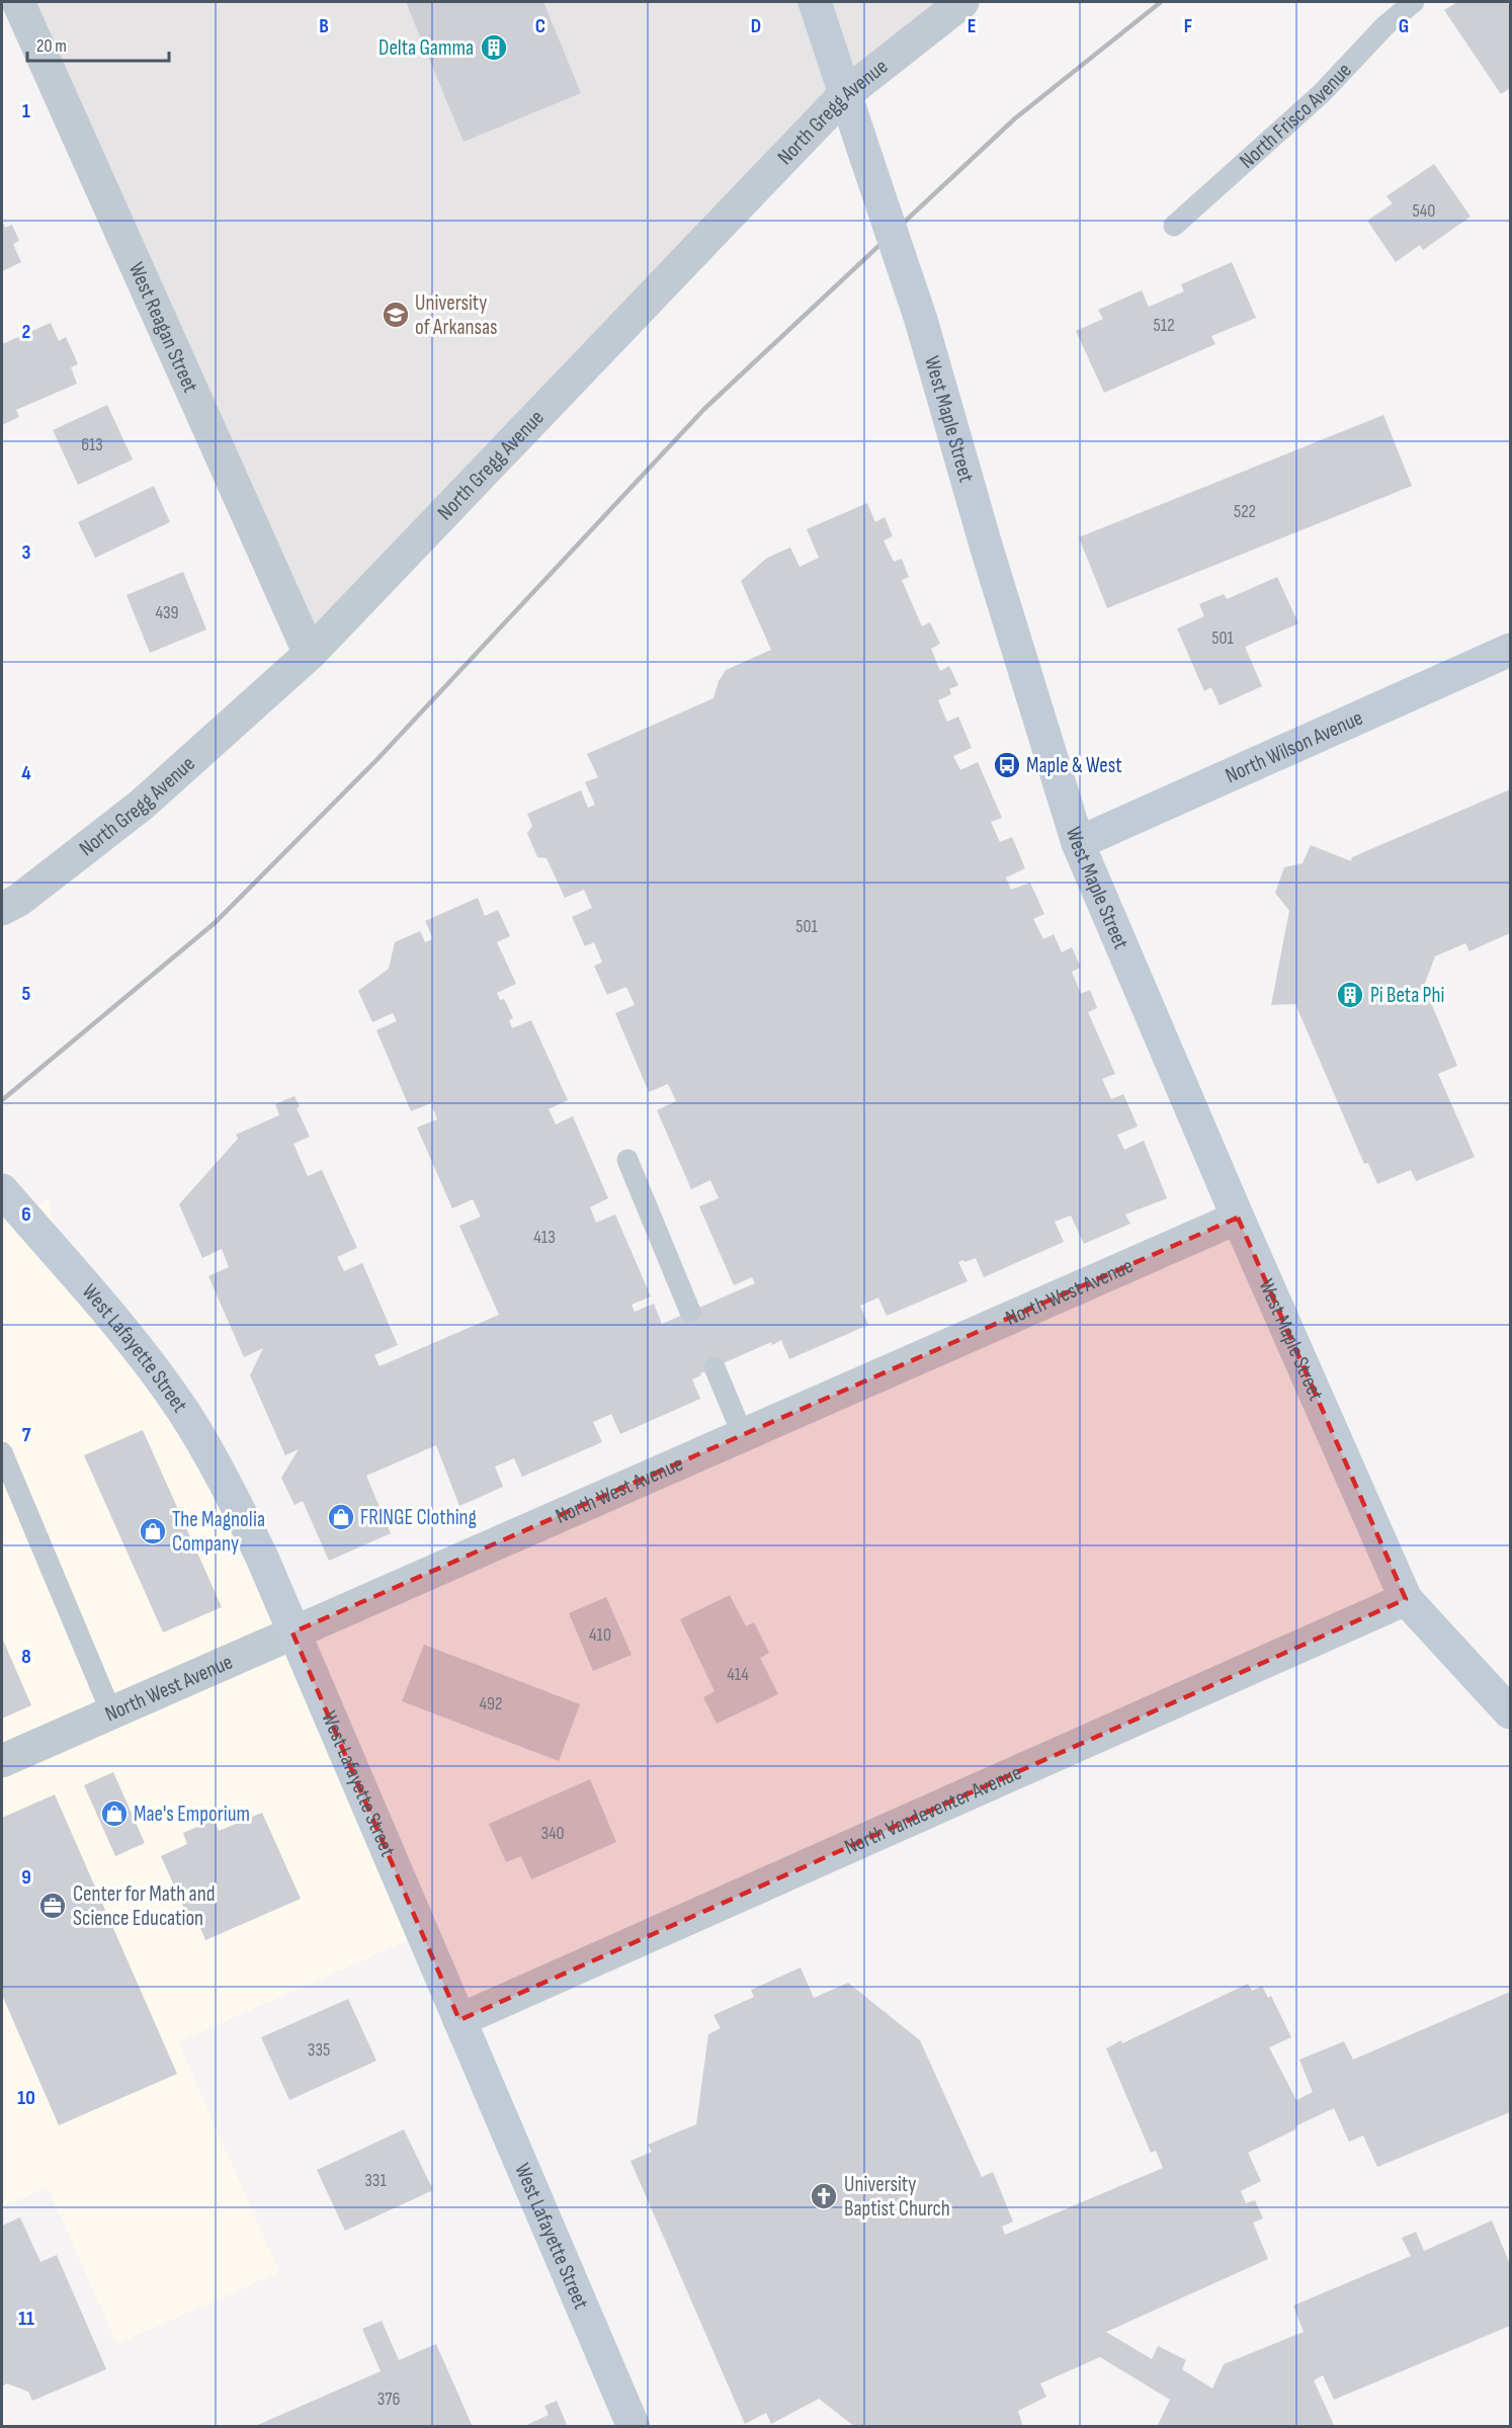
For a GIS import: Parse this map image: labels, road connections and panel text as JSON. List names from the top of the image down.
{
  "streets": {
    "street": [
      "North Gregg Avenue",
      "West Reagan Street",
      "West Maple Street",
      "North Wilson Avenue",
      "North West Avenue",
      "West Lafayette Street",
      "North Vandeventer Avenue"
    ],
    "lane": ["North Frisco Avenue"]
  },
  "crossings": [
    ["North Gregg Avenue", "West Reagan Street"],
    ["North Gregg Avenue", "West Maple Street"],
    ["West Maple Street", "North Wilson Avenue"],
    ["West Maple Street", "North West Avenue"],
    ["West Maple Street", "North Vandeventer Avenue"],
    ["North West Avenue", "West Lafayette Street"],
    ["West Lafayette Street", "North Vandeventer Avenue"]
  ],
  "places": {
    "building": ["Delta Gamma", "Pi Beta Phi"],
    "school or university": ["University of Arkansas"],
    "bus stop": ["Maple & West"],
    "shop": ["FRINGE Clothing", "The Magnolia Company", "Mae's Emporium"],
    "office": ["Center for Math and Science Education"],
    "church": ["University Baptist Church"]
  },
  "house_numbers": [
    "540",
    "512",
    "613",
    "522",
    "439",
    "501",
    "501",
    "413",
    "410",
    "414",
    "492",
    "340",
    "335",
    "331",
    "376"
  ],
  "scale_bar": "20 m",
  "grid": {
    "columns": [
      "B",
      "C",
      "D",
      "E",
      "F",
      "G"
    ],
    "rows": [
      "1",
      "2",
      "3",
      "4",
      "5",
      "6",
      "7",
      "8",
      "9",
      "10",
      "11"
    ]
  }
}
